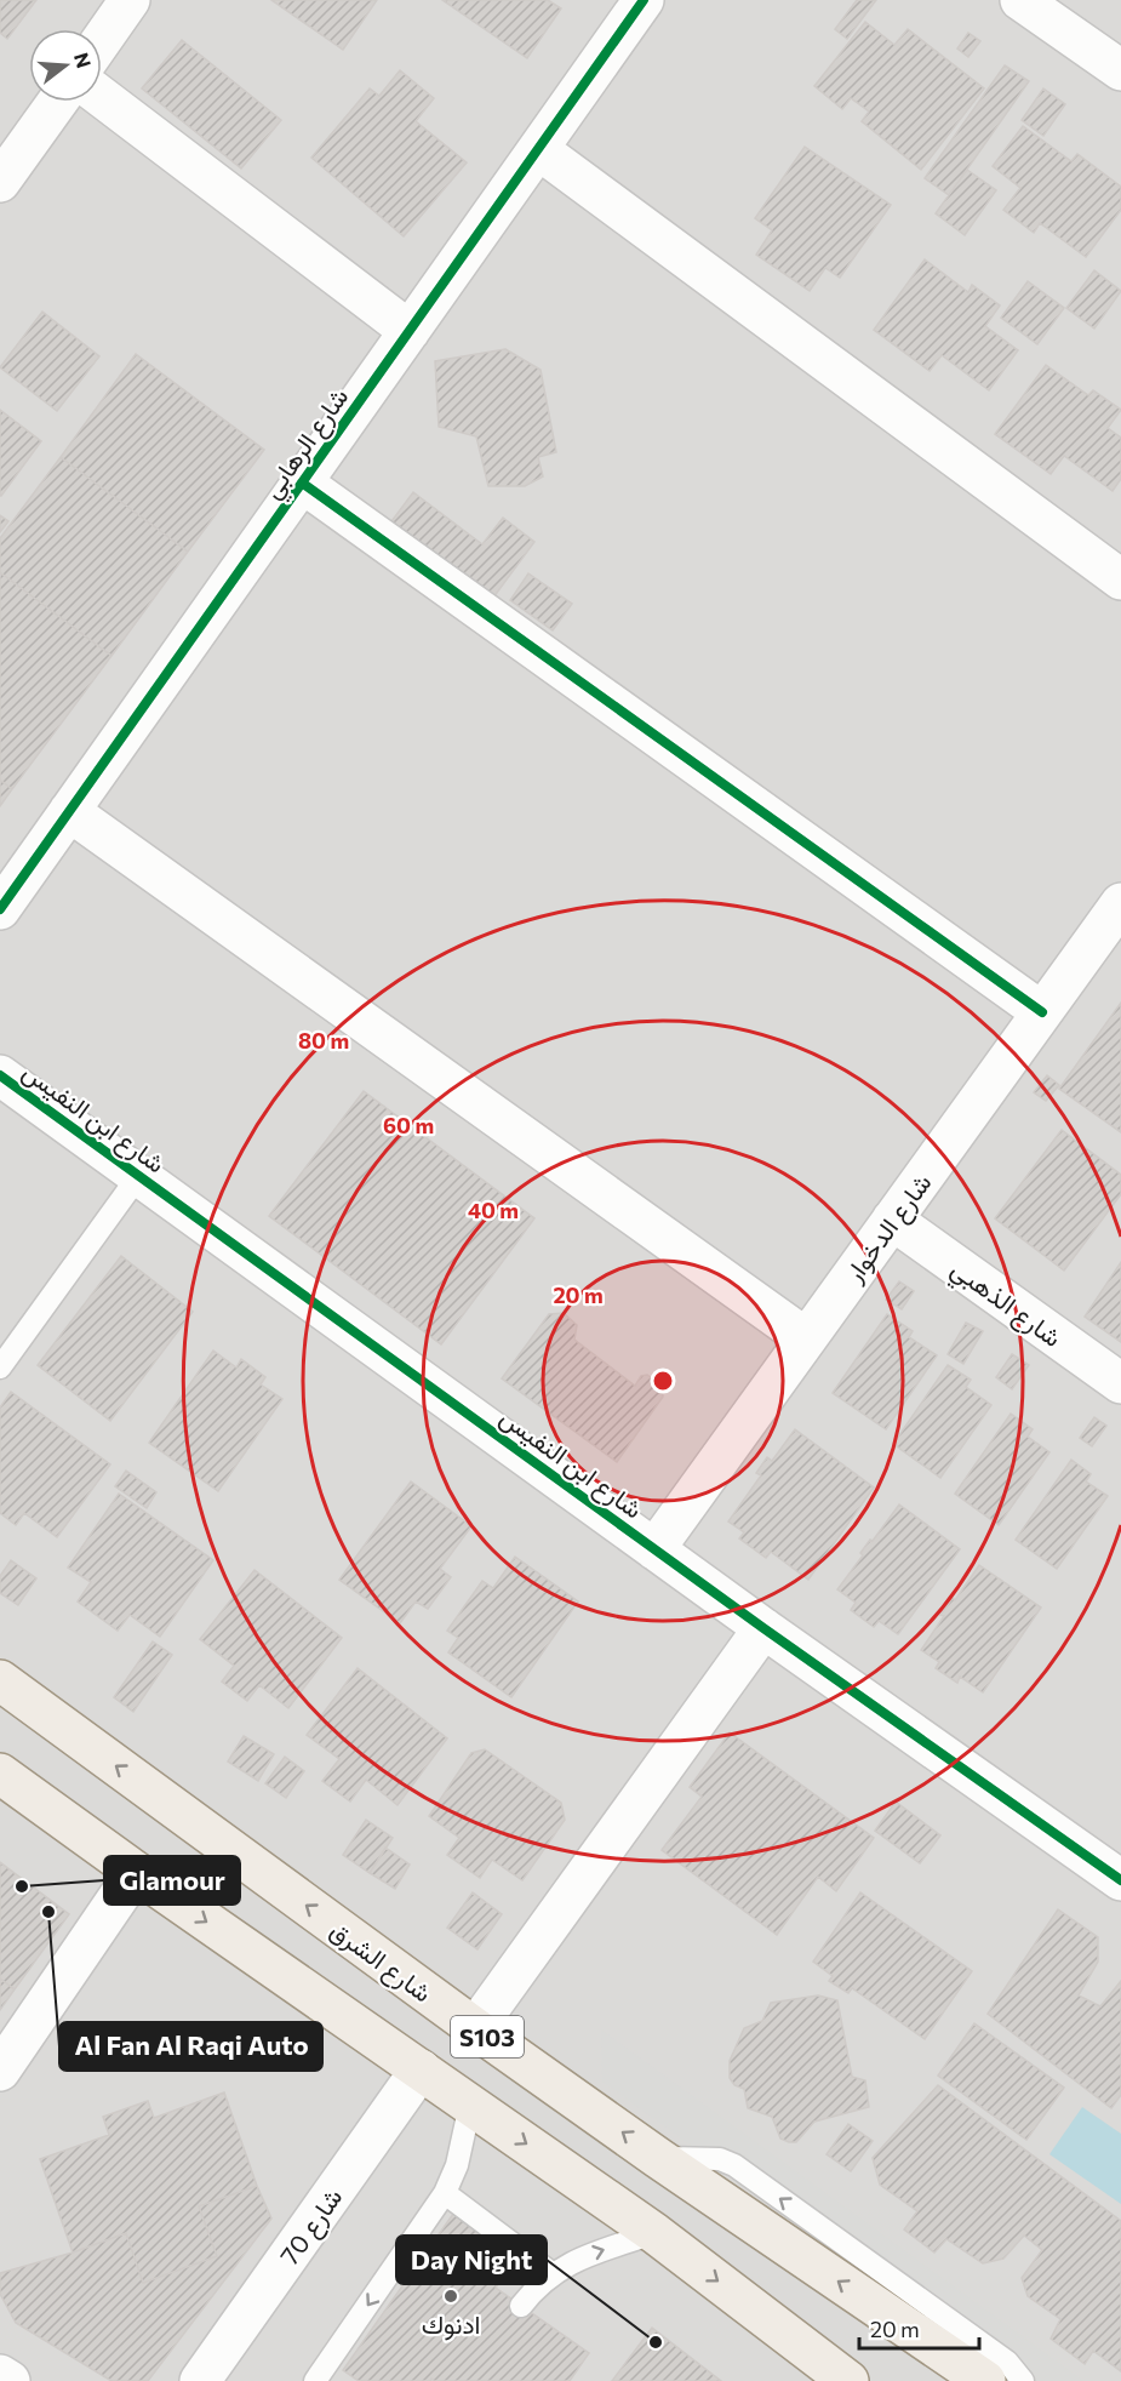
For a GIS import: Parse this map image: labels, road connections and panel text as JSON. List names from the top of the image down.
{
  "streets": {
    "main road": ["شارع الشرق", "S103"],
    "street": [
      "شارع الرهابي",
      "شارع ابن النفيس",
      "شارع الدخوار",
      "شارع الذهبي",
      "شارع 70"
    ]
  },
  "crossings": [
    ["شارع ابن النفيس", "شارع الدخوار"],
    ["شارع الدخوار", "شارع الذهبي"],
    ["S103", "شارع 70"]
  ],
  "places": [
    "Glamour",
    "Al Fan Al Raqi Auto",
    "ادنوك",
    "Day Night"
  ],
  "scale_bar": "20 m",
  "north": "right",
  "rings": [
    "80 m",
    "60 m",
    "40 m",
    "20 m"
  ]
}
